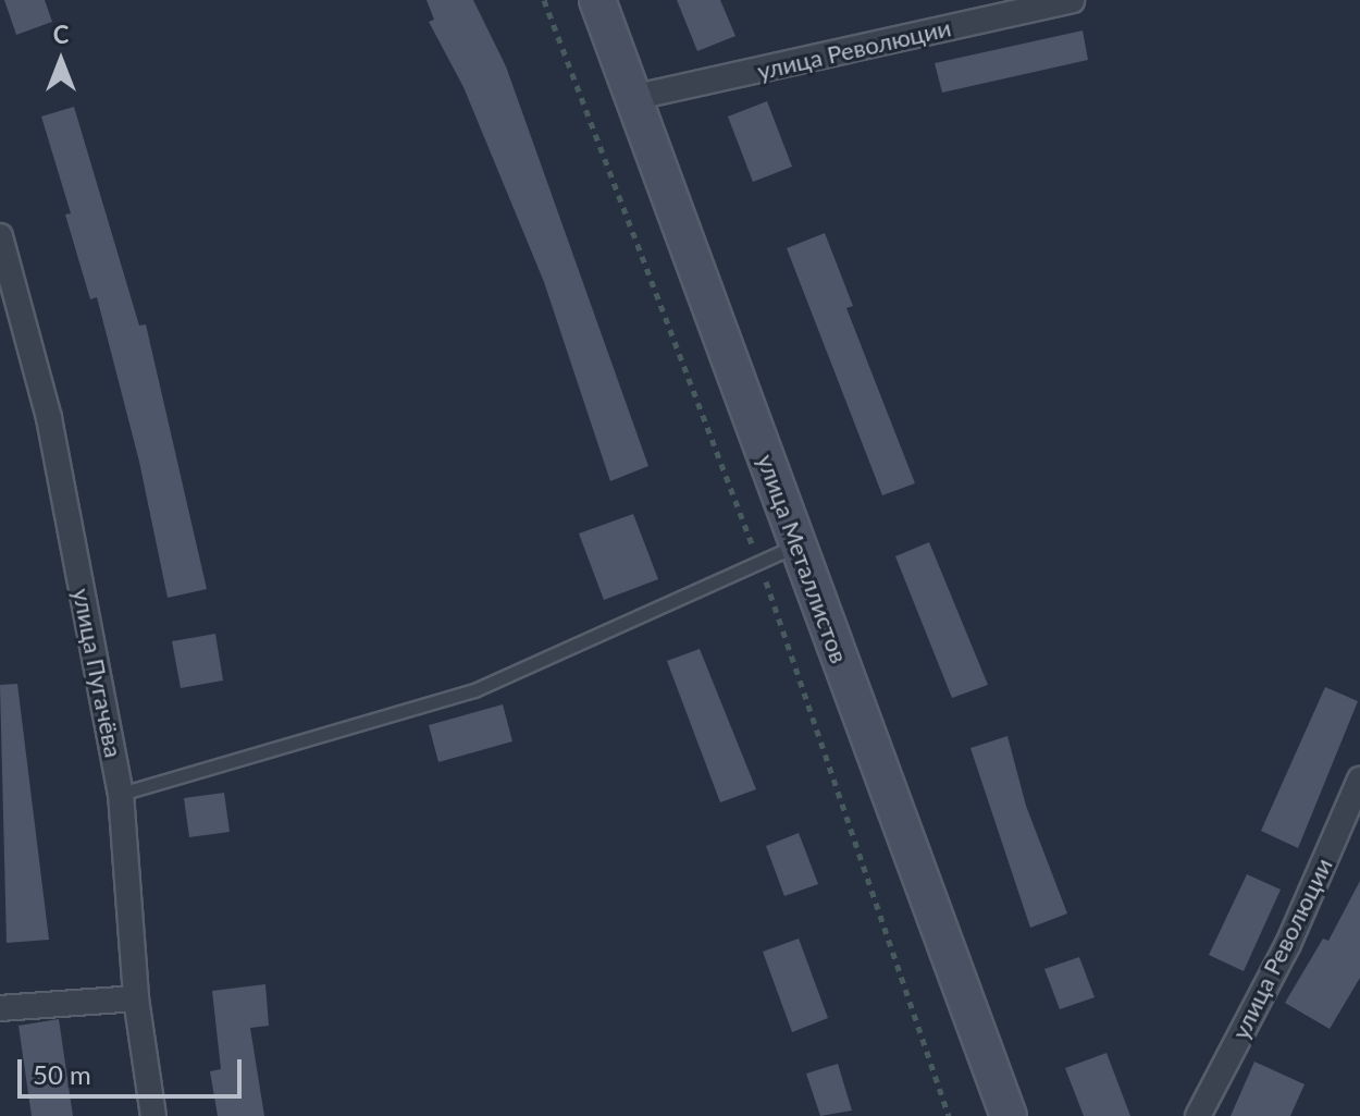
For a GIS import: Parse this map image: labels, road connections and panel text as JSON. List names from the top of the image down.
{
  "streets": {
    "street": ["улица Революции", "улица Металлистов", "улица Пугачёва"]
  },
  "crossings": [
    ["улица Революции", "улица Металлистов"]
  ],
  "scale_bar": "50 m",
  "north": "top"
}
